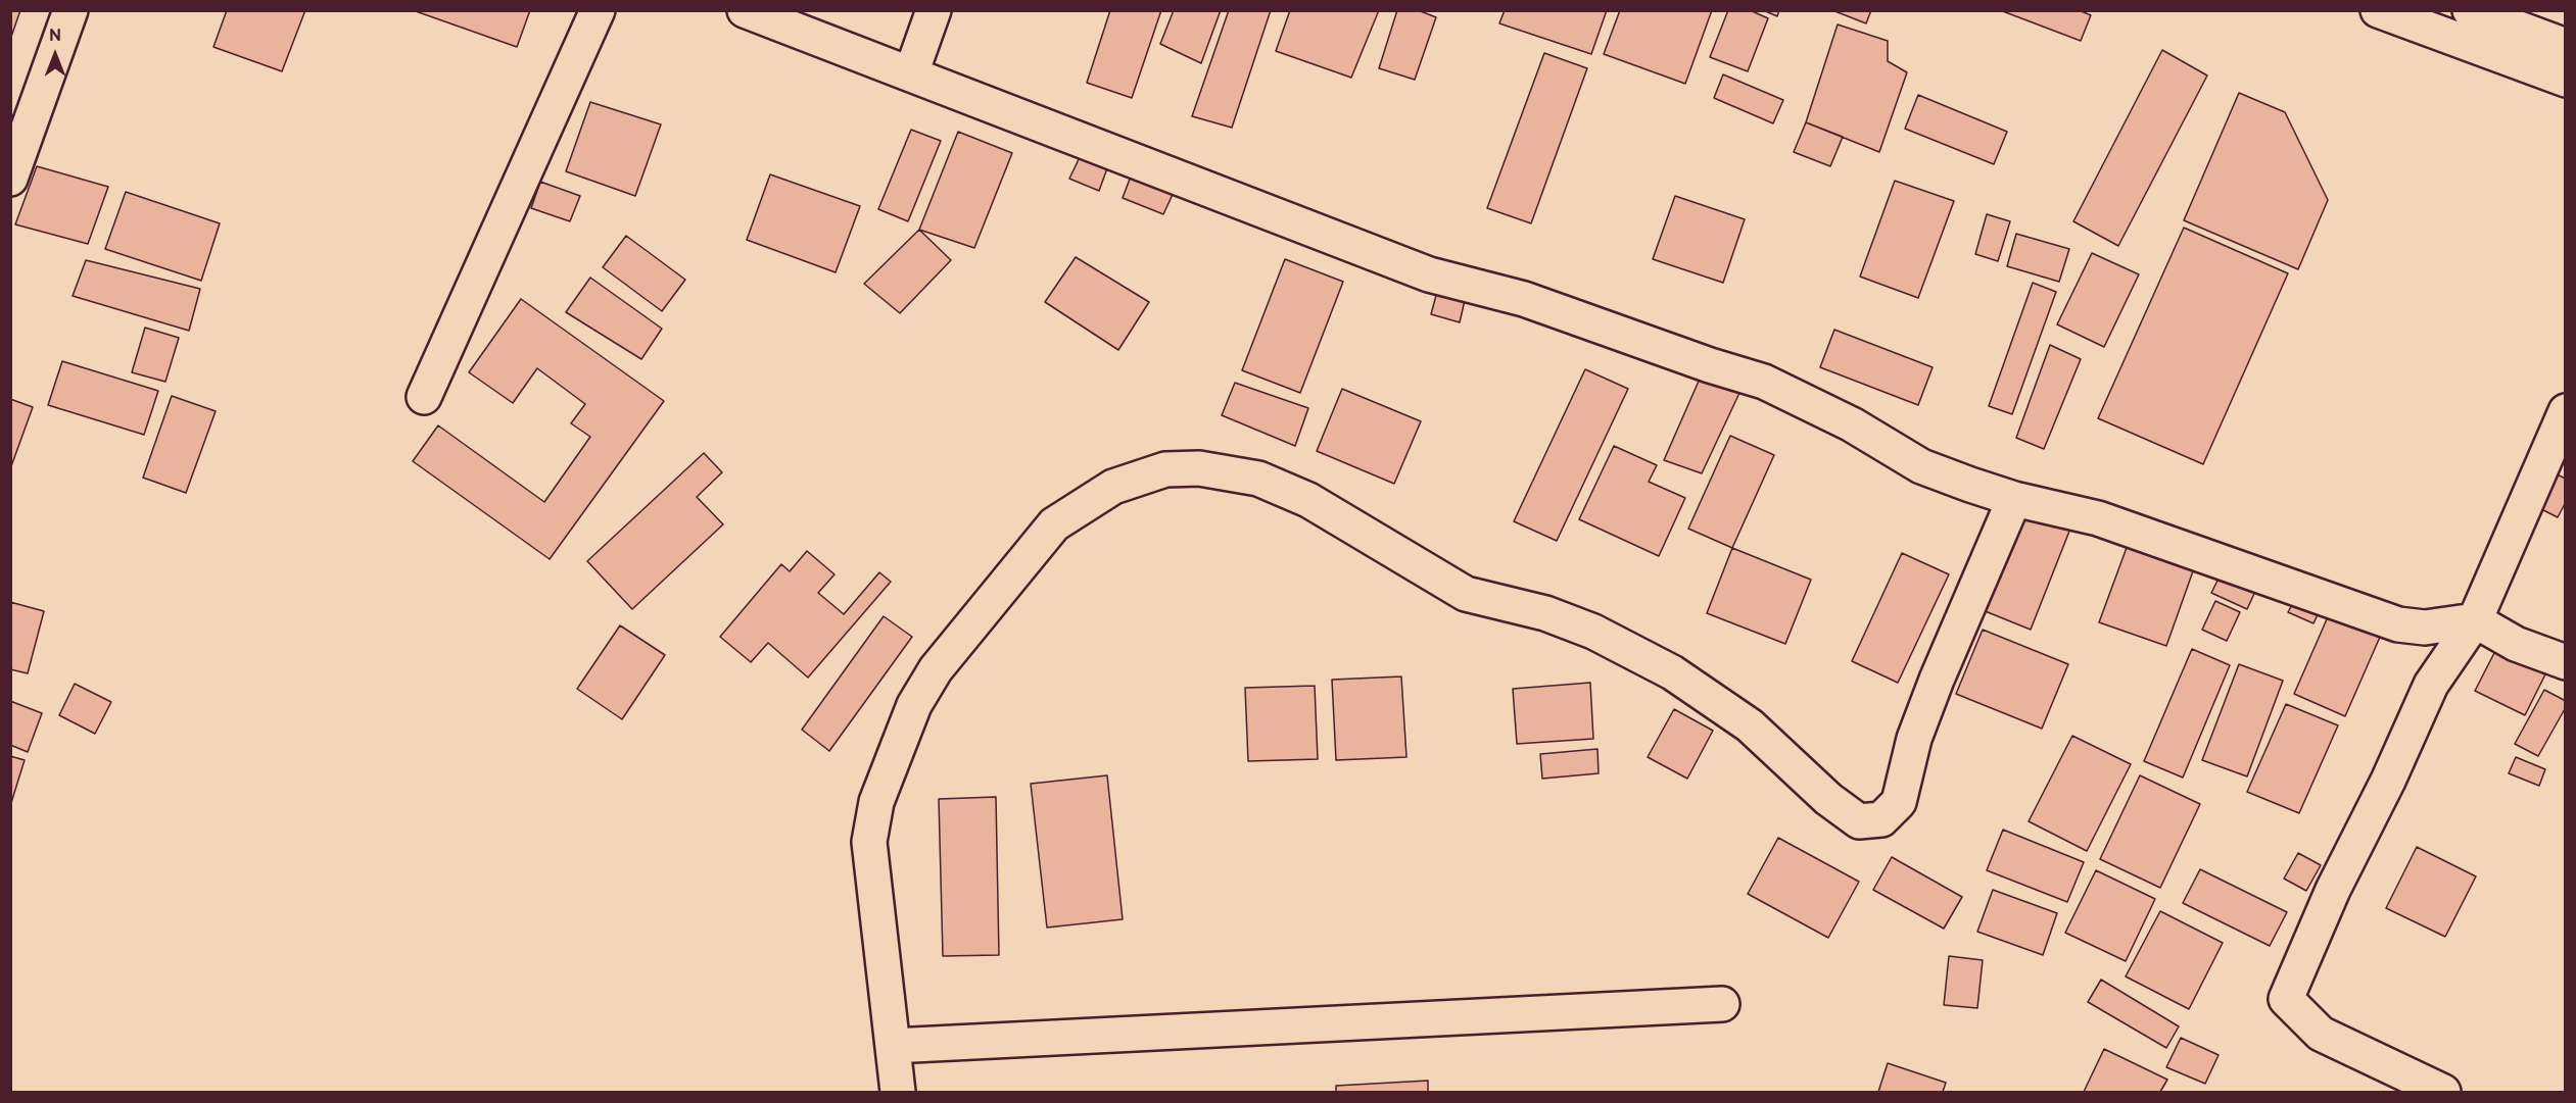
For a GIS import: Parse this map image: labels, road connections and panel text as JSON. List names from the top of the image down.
{
  "north": "top"
}
